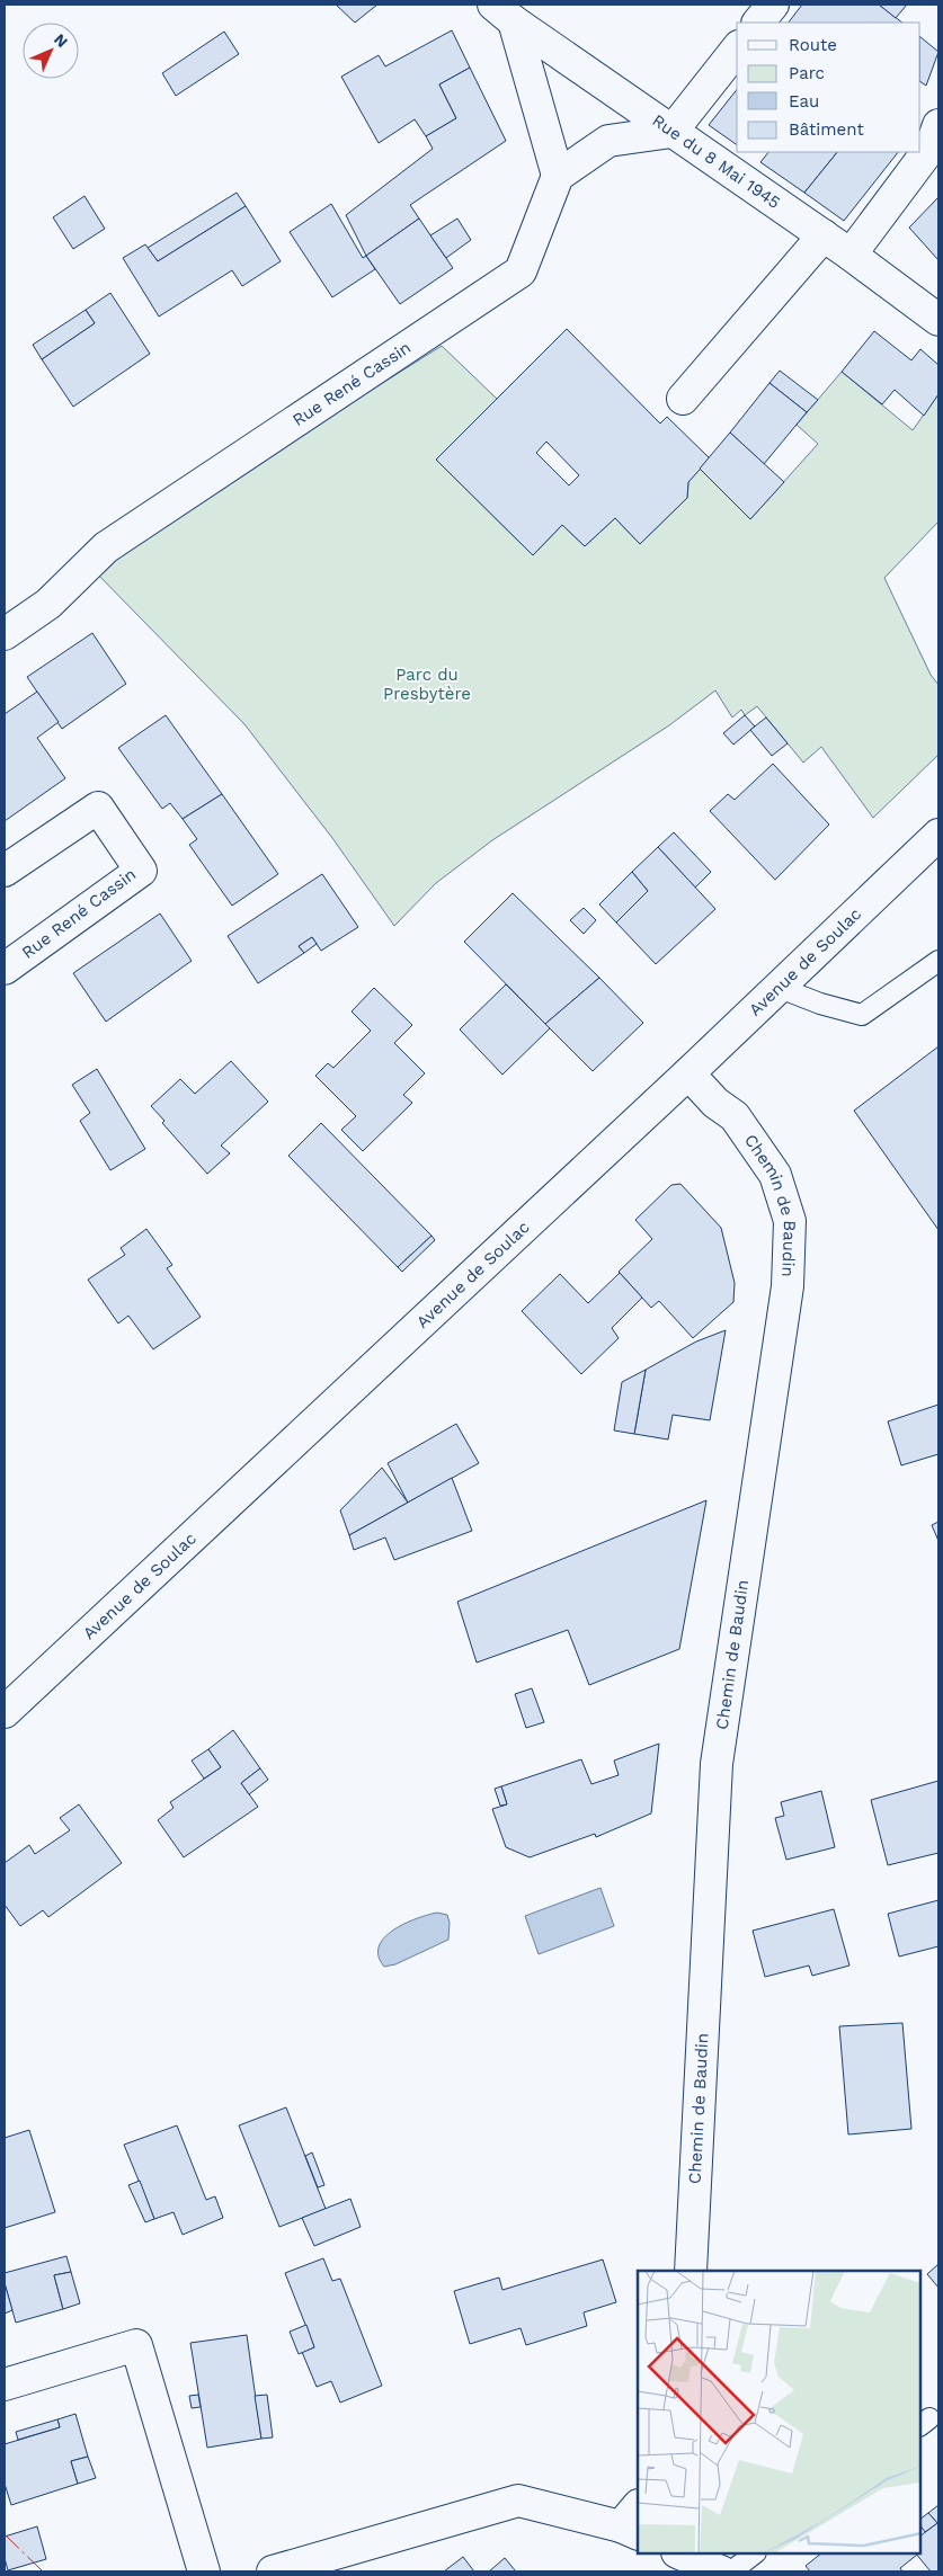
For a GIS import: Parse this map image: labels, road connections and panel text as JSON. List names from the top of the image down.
{
  "streets": {
    "street": [
      "Rue du 8 Mai 1945",
      "Rue René Cassin",
      "Avenue de Soulac",
      "Chemin de Baudin"
    ]
  },
  "crossings": [
    ["Avenue de Soulac", "Chemin de Baudin"]
  ],
  "parks": ["Parc du Presbytère"],
  "legend": [
    "Route",
    "Parc",
    "Eau",
    "Bâtiment"
  ],
  "north": "top right"
}
